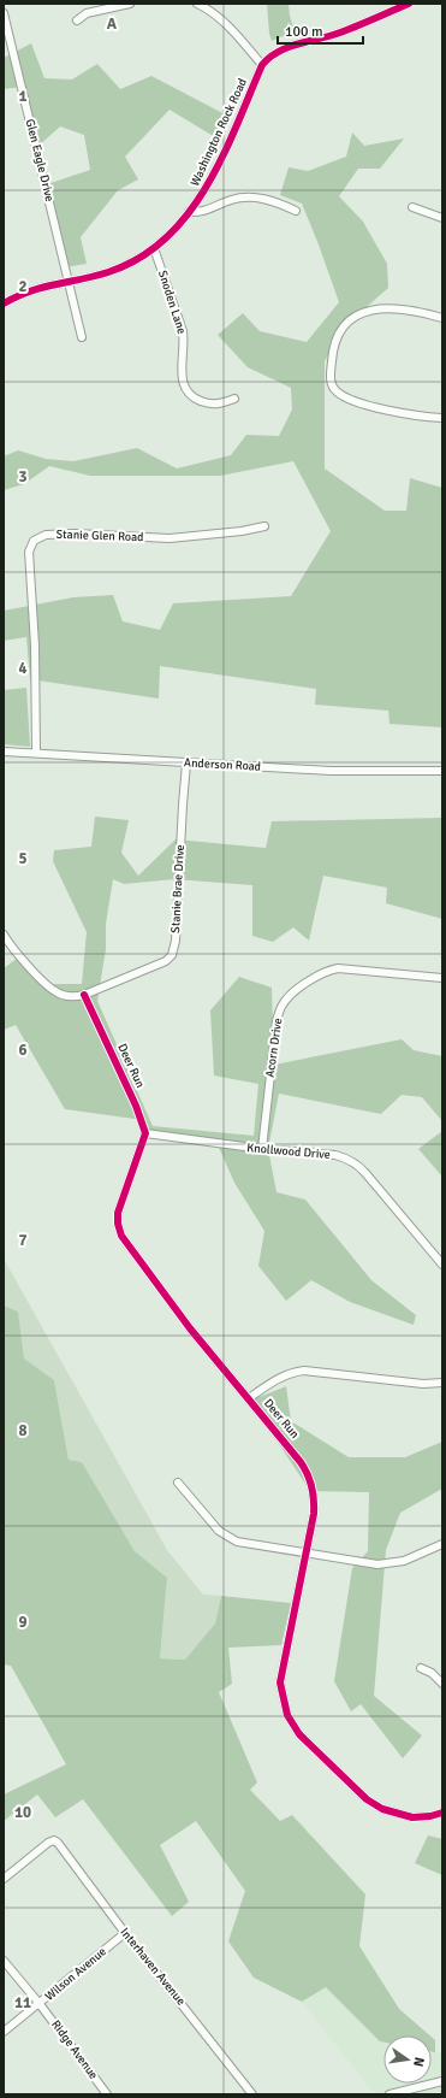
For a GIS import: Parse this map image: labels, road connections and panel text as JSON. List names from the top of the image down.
{
  "streets": {
    "street": [
      "Washington Rock Road",
      "Glen Eagle Drive",
      "Snoden Lane",
      "Stanie Glen Road",
      "Anderson Road",
      "Stanie Brae Drive",
      "Acorn Drive",
      "Deer Run",
      "Knollwood Drive",
      "Interhaven Avenue",
      "Wilson Avenue",
      "Ridge Avenue"
    ]
  },
  "crossings": [
    ["Washington Rock Road", "Glen Eagle Drive"],
    ["Washington Rock Road", "Snoden Lane"],
    ["Stanie Glen Road", "Anderson Road"],
    ["Anderson Road", "Stanie Brae Drive"],
    ["Stanie Brae Drive", "Deer Run"],
    ["Acorn Drive", "Knollwood Drive"],
    ["Deer Run", "Knollwood Drive"],
    ["Interhaven Avenue", "Wilson Avenue"],
    ["Wilson Avenue", "Ridge Avenue"]
  ],
  "scale_bar": "100 m",
  "north": "right",
  "grid": {
    "columns": ["A"],
    "rows": [
      "1",
      "2",
      "3",
      "4",
      "5",
      "6",
      "7",
      "8",
      "9",
      "10",
      "11"
    ]
  }
}
